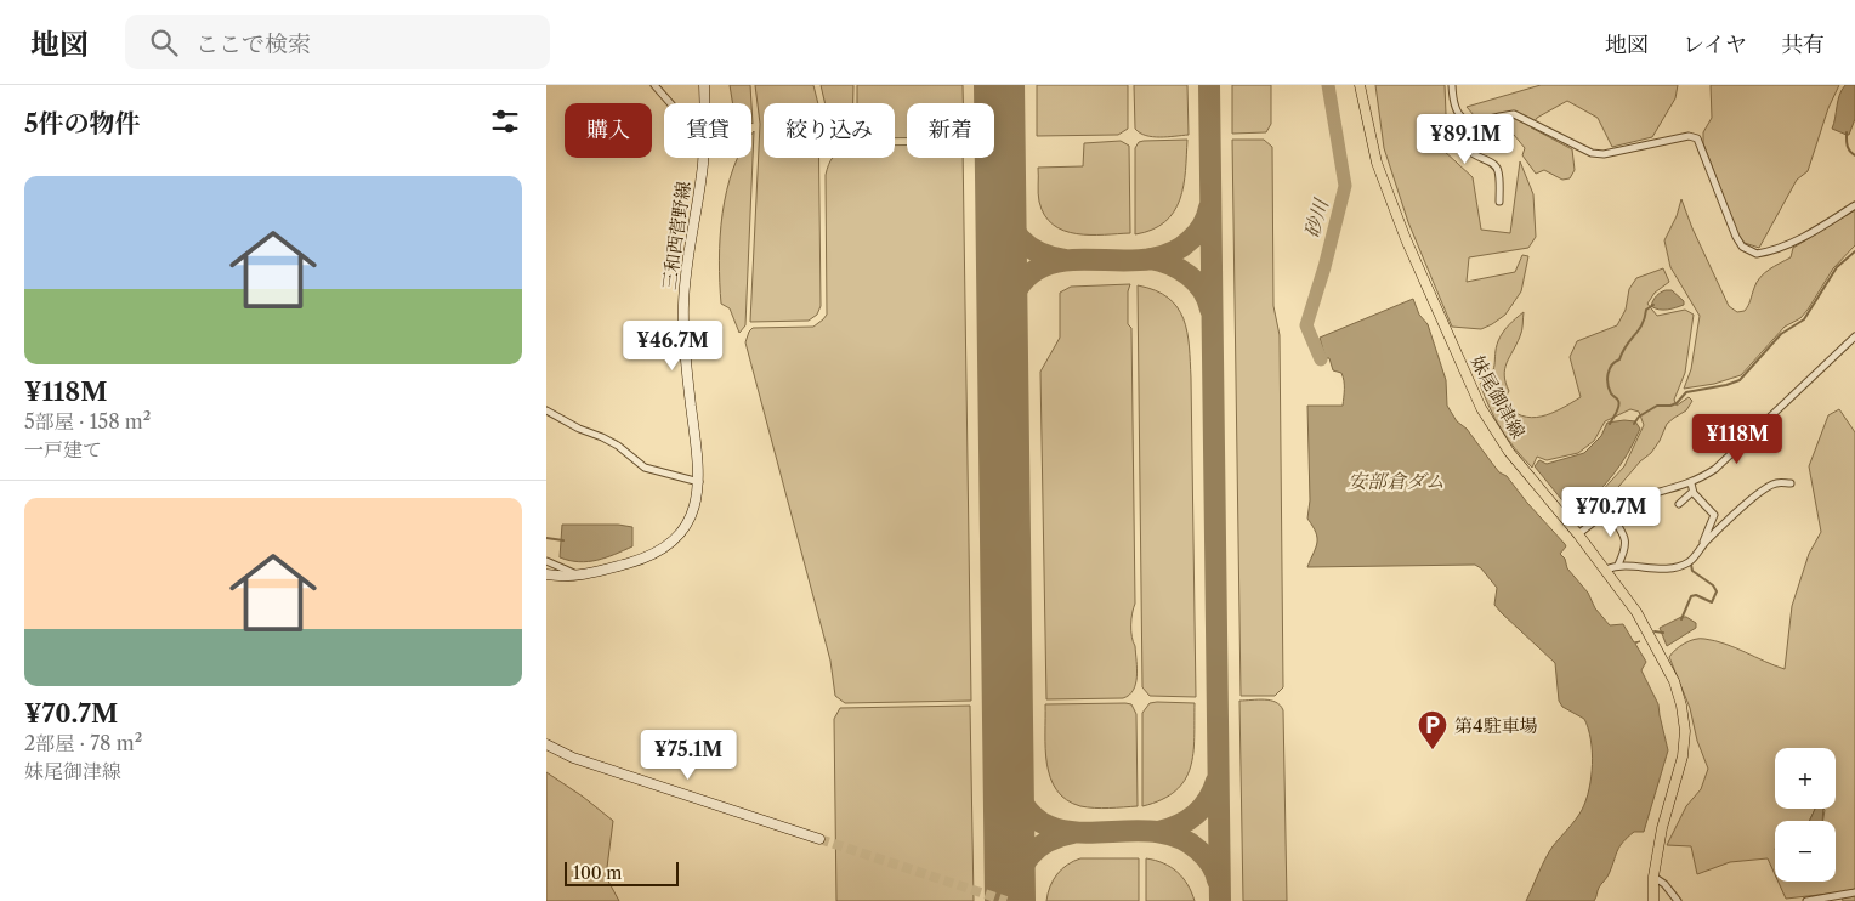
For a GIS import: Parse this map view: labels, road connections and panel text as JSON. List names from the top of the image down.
{
  "streets": {
    "main road": ["三和西菅野線", "妹尾御津線"]
  },
  "water": ["砂川", "安部倉ダム"],
  "places": {
    "parking": ["第4駐車場"]
  },
  "scale_bar": "100 m",
  "page": {
    "header": "地図",
    "search": "ここで検索",
    "nav": ["地図", "レイヤ", "共有"],
    "heading": "5件の物件",
    "chip": [
      "購入",
      "賃貸",
      "絞り込み",
      "新着"
    ],
    "price": [
      "¥89.1M",
      "¥46.7M",
      "¥118M",
      "¥70.7M",
      "¥75.1M"
    ],
    "list": [
      {
        "name": "¥118M",
        "note": "5部屋 · 158 m² · 一戸建て"
      },
      {
        "name": "¥70.7M",
        "note": "2部屋 · 78 m² · 妹尾御津線"
      }
    ],
    "map_buttons": ["+", "−"],
    "scale": "100 m"
  }
}
